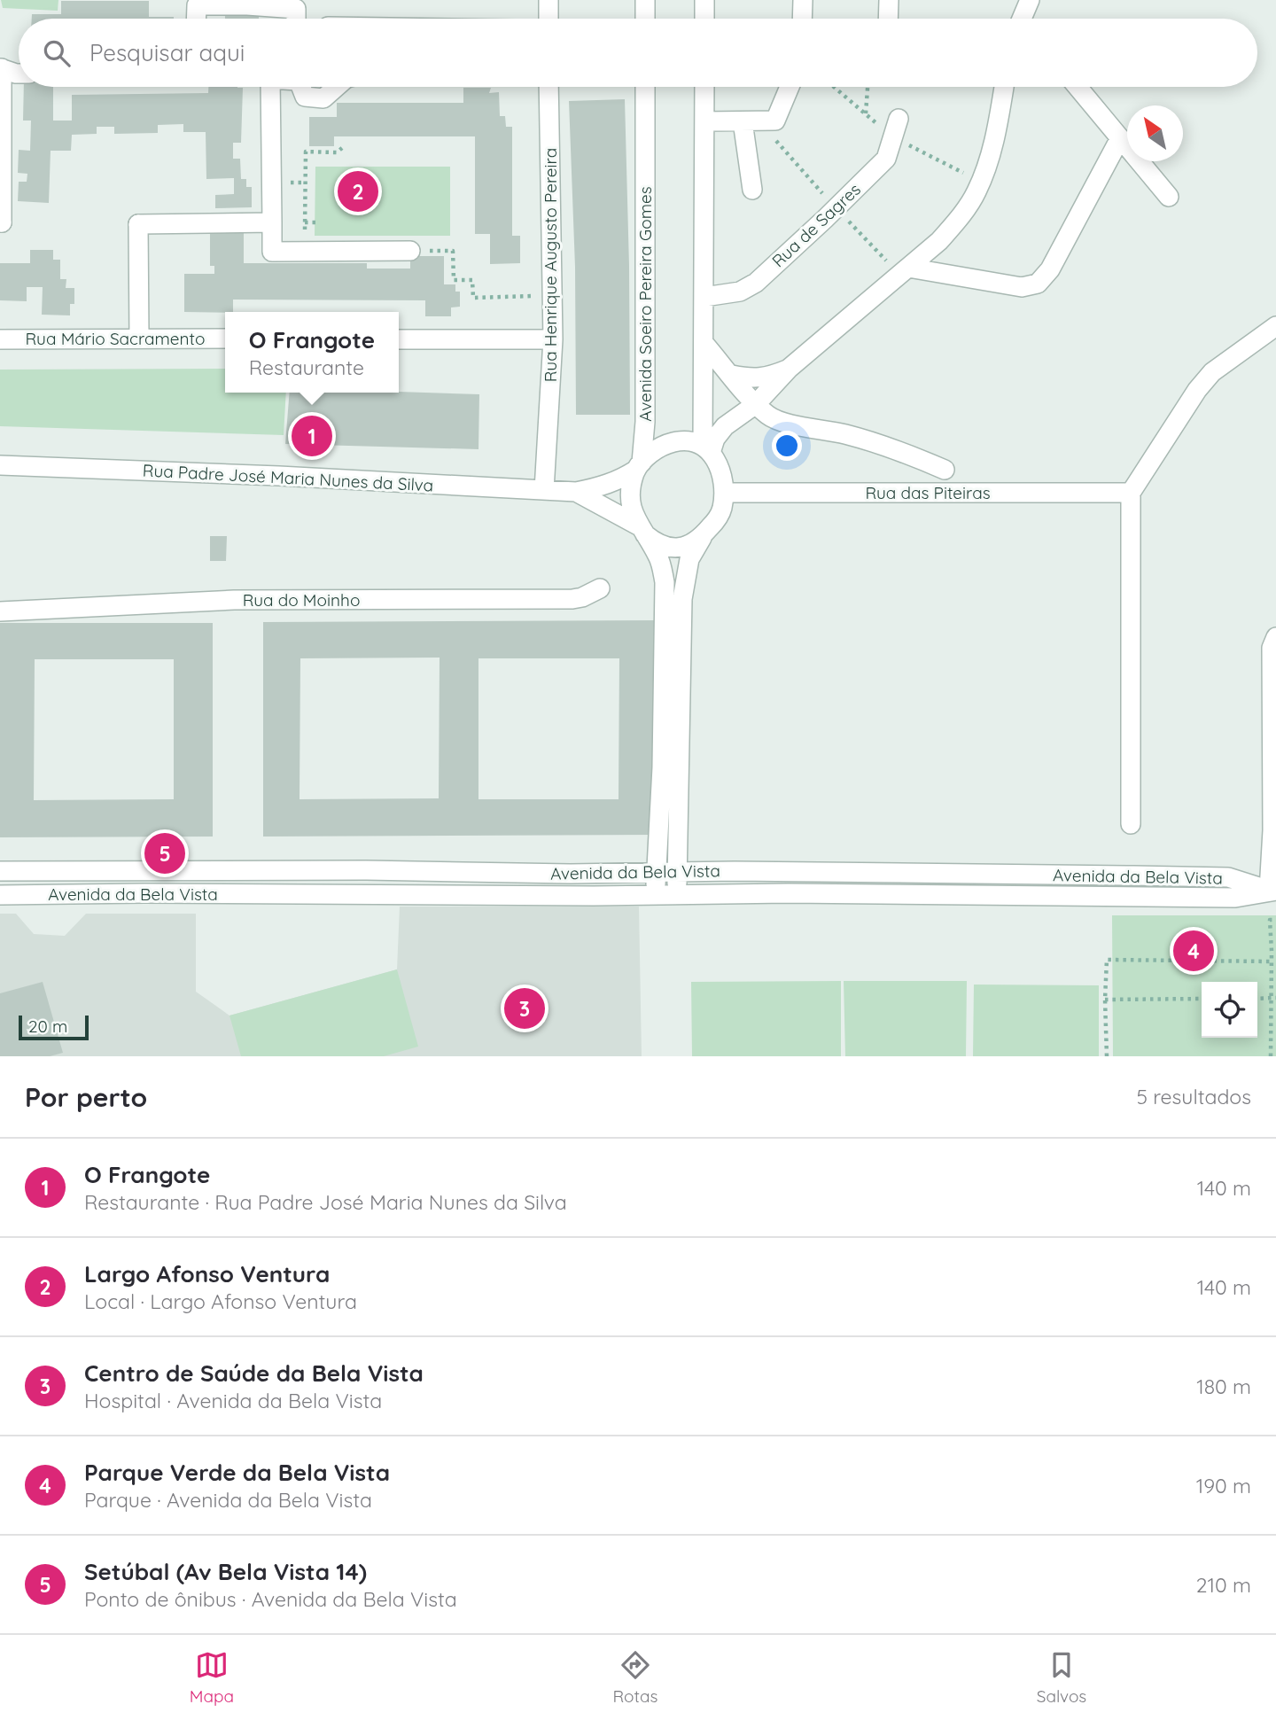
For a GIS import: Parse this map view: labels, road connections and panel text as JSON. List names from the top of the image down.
{
  "streets": {
    "street": [
      "Rua de Sagres",
      "Rua Henrique Augusto Pereira",
      "Avenida Soeiro Pereira Gomes",
      "Rua Mário Sacramento",
      "Rua Padre José Maria Nunes da Silva",
      "Rua das Piteiras",
      "Rua do Moinho",
      "Avenida da Bela Vista"
    ]
  },
  "crossings": [
    ["Rua Henrique Augusto Pereira", "Rua Padre José Maria Nunes da Silva"],
    ["Avenida Soeiro Pereira Gomes", "Rua Padre José Maria Nunes da Silva"],
    ["Avenida Soeiro Pereira Gomes", "Rua das Piteiras"],
    ["Avenida Soeiro Pereira Gomes", "Avenida da Bela Vista"],
    ["Rua Padre José Maria Nunes da Silva", "Rua das Piteiras"]
  ],
  "scale_bar": "20 m",
  "north": "top left",
  "page": {
    "search": "Pesquisar aqui",
    "pins": [
      "2",
      "1",
      "5",
      "4",
      "3"
    ],
    "popup": ["O Frangote", "Restaurante"],
    "scale": "20 m",
    "heading": ["Por perto", "5 resultados"],
    "list": [
      {
        "mark": "1",
        "name": "O Frangote",
        "note": "Restaurante · Rua Padre José Maria Nunes da Silva",
        "value": "140 m"
      },
      {
        "mark": "2",
        "name": "Largo Afonso Ventura",
        "note": "Local · Largo Afonso Ventura",
        "value": "140 m"
      },
      {
        "mark": "3",
        "name": "Centro de Saúde da Bela Vista",
        "note": "Hospital · Avenida da Bela Vista",
        "value": "180 m"
      },
      {
        "mark": "4",
        "name": "Parque Verde da Bela Vista",
        "note": "Parque · Avenida da Bela Vista",
        "value": "190 m"
      },
      {
        "mark": "5",
        "name": "Setúbal (Av Bela Vista 14)",
        "note": "Ponto de ônibus · Avenida da Bela Vista",
        "value": "210 m"
      }
    ],
    "nav": ["Mapa", "Rotas", "Salvos"]
  }
}
